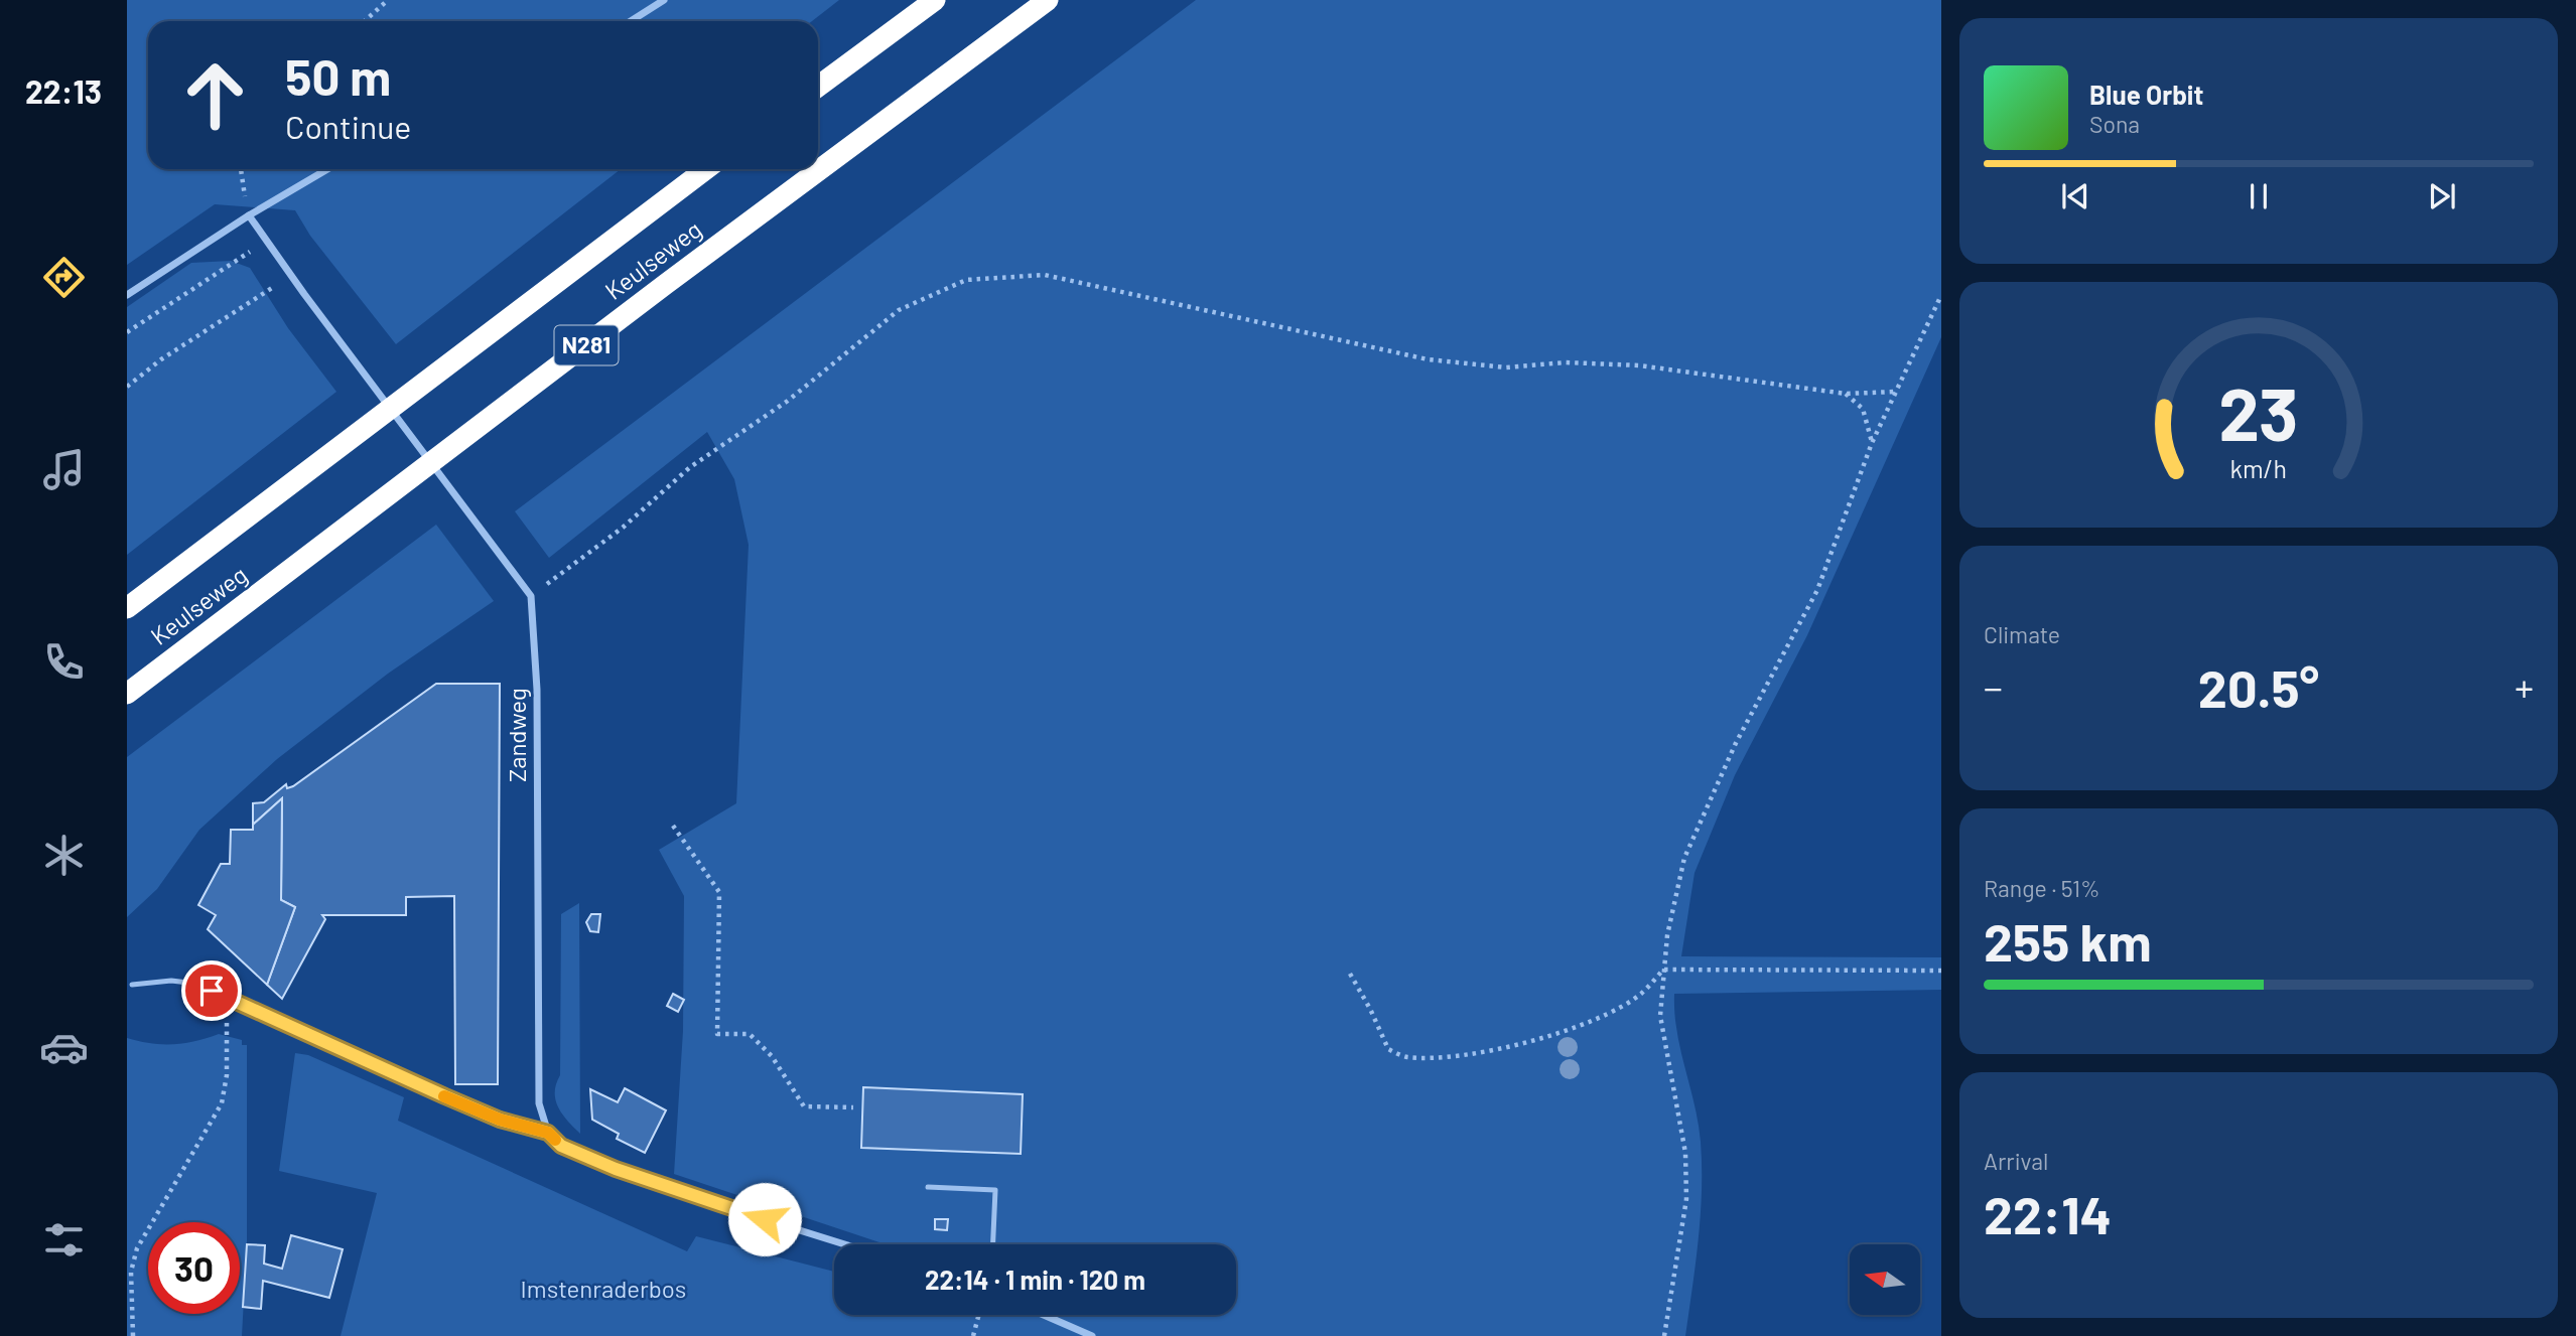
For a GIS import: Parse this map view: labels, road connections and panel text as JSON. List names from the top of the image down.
{
  "streets": {
    "highway": ["Keulseweg", "N281"],
    "street": ["Zandweg"]
  },
  "parks": ["Imstenraderbos"],
  "north": "left",
  "page": {
    "tabs": "22:13",
    "turn": ["50 m", "Continue"],
    "song": ["Blue Orbit", "Sona"],
    "tile": [
      "Climate",
      ["Range · 51%", "255 km"],
      ["Arrival", "22:14"]
    ],
    "heat": ["−", "20.5°", "+"],
    "limit": "30",
    "trip": "22:14 · 1 min · 120 m",
    "gauge": ["23", "km/h"]
  }
}
